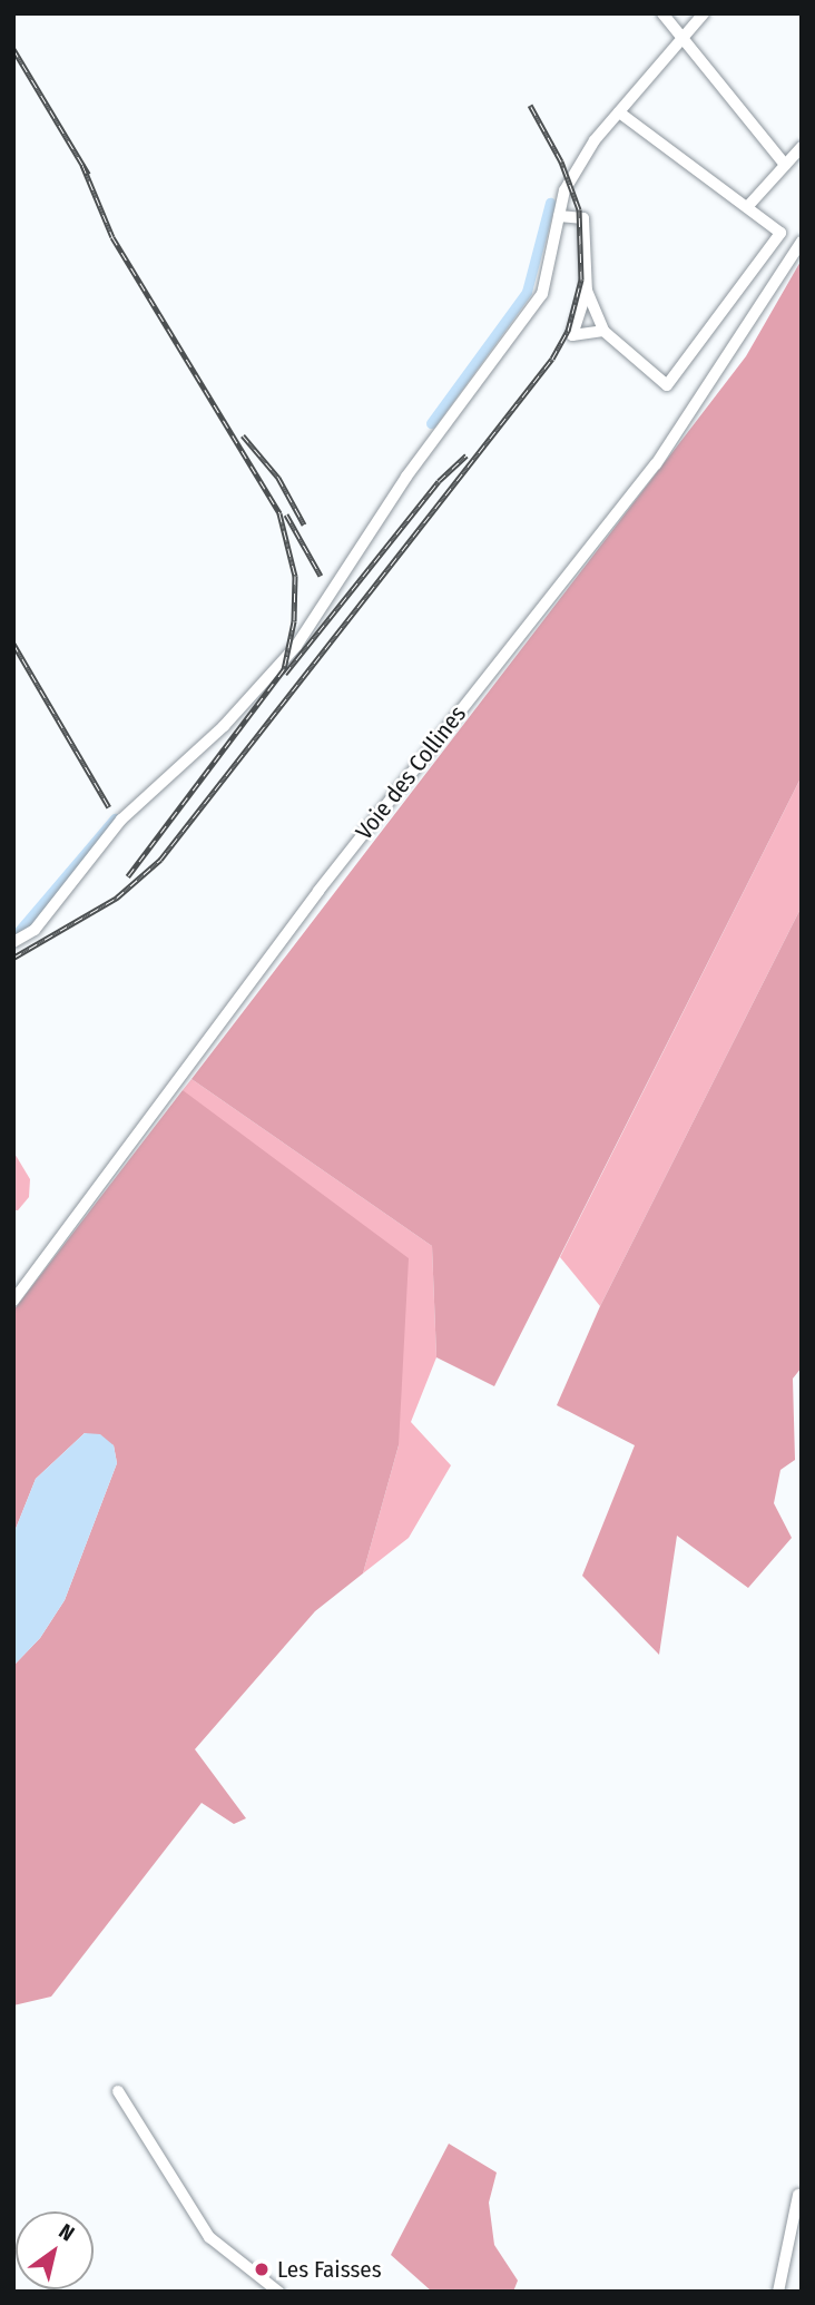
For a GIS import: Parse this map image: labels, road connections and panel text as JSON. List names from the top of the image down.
{
  "streets": {
    "street": ["Voie des Collines"]
  },
  "places": ["Les Faisses"],
  "north": "top right"
}
